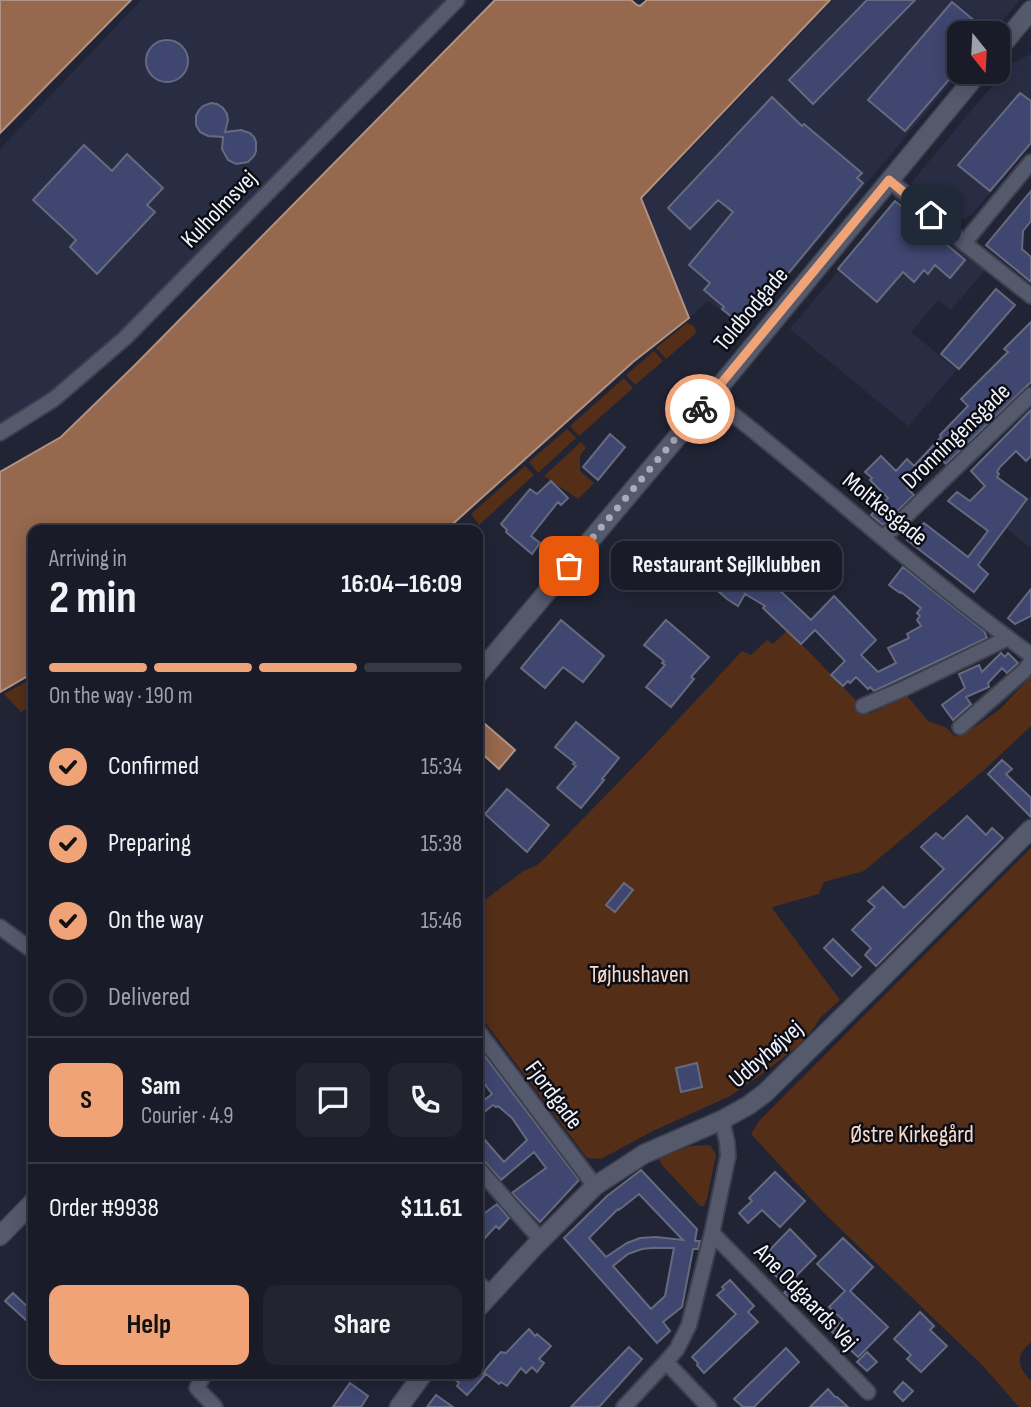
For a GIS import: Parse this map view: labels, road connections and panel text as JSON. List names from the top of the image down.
{
  "streets": {
    "street": [
      "Kulholmsvej",
      "Toldbodgade",
      "Dronningensgade",
      "Moltkesgade",
      "Udbyhøjvej",
      "Fjordgade",
      "Ane Odgaards Vej"
    ]
  },
  "crossings": [
    ["Toldbodgade", "Moltkesgade"],
    ["Dronningensgade", "Moltkesgade"],
    ["Udbyhøjvej", "Fjordgade"]
  ],
  "parks": ["Tøjhushaven", "Østre Kirkegård"],
  "places": ["Restaurant Sejlklubben"],
  "north": "bottom",
  "page": {
    "heading": ["2 min", "Arriving in", "16:04–16:09"],
    "panel": [
      "Sam",
      "Courier · 4.9",
      "Order #9938",
      "$11.61"
    ],
    "bubble": "Restaurant Sejlklubben",
    "bar": "On the way · 190 m",
    "list": [
      ["Confirmed", "15:34"],
      ["Preparing", "15:38"],
      ["On the way", "15:46"],
      "Delivered"
    ],
    "round": "S",
    "buttons": ["Help", "Share"]
  }
}
